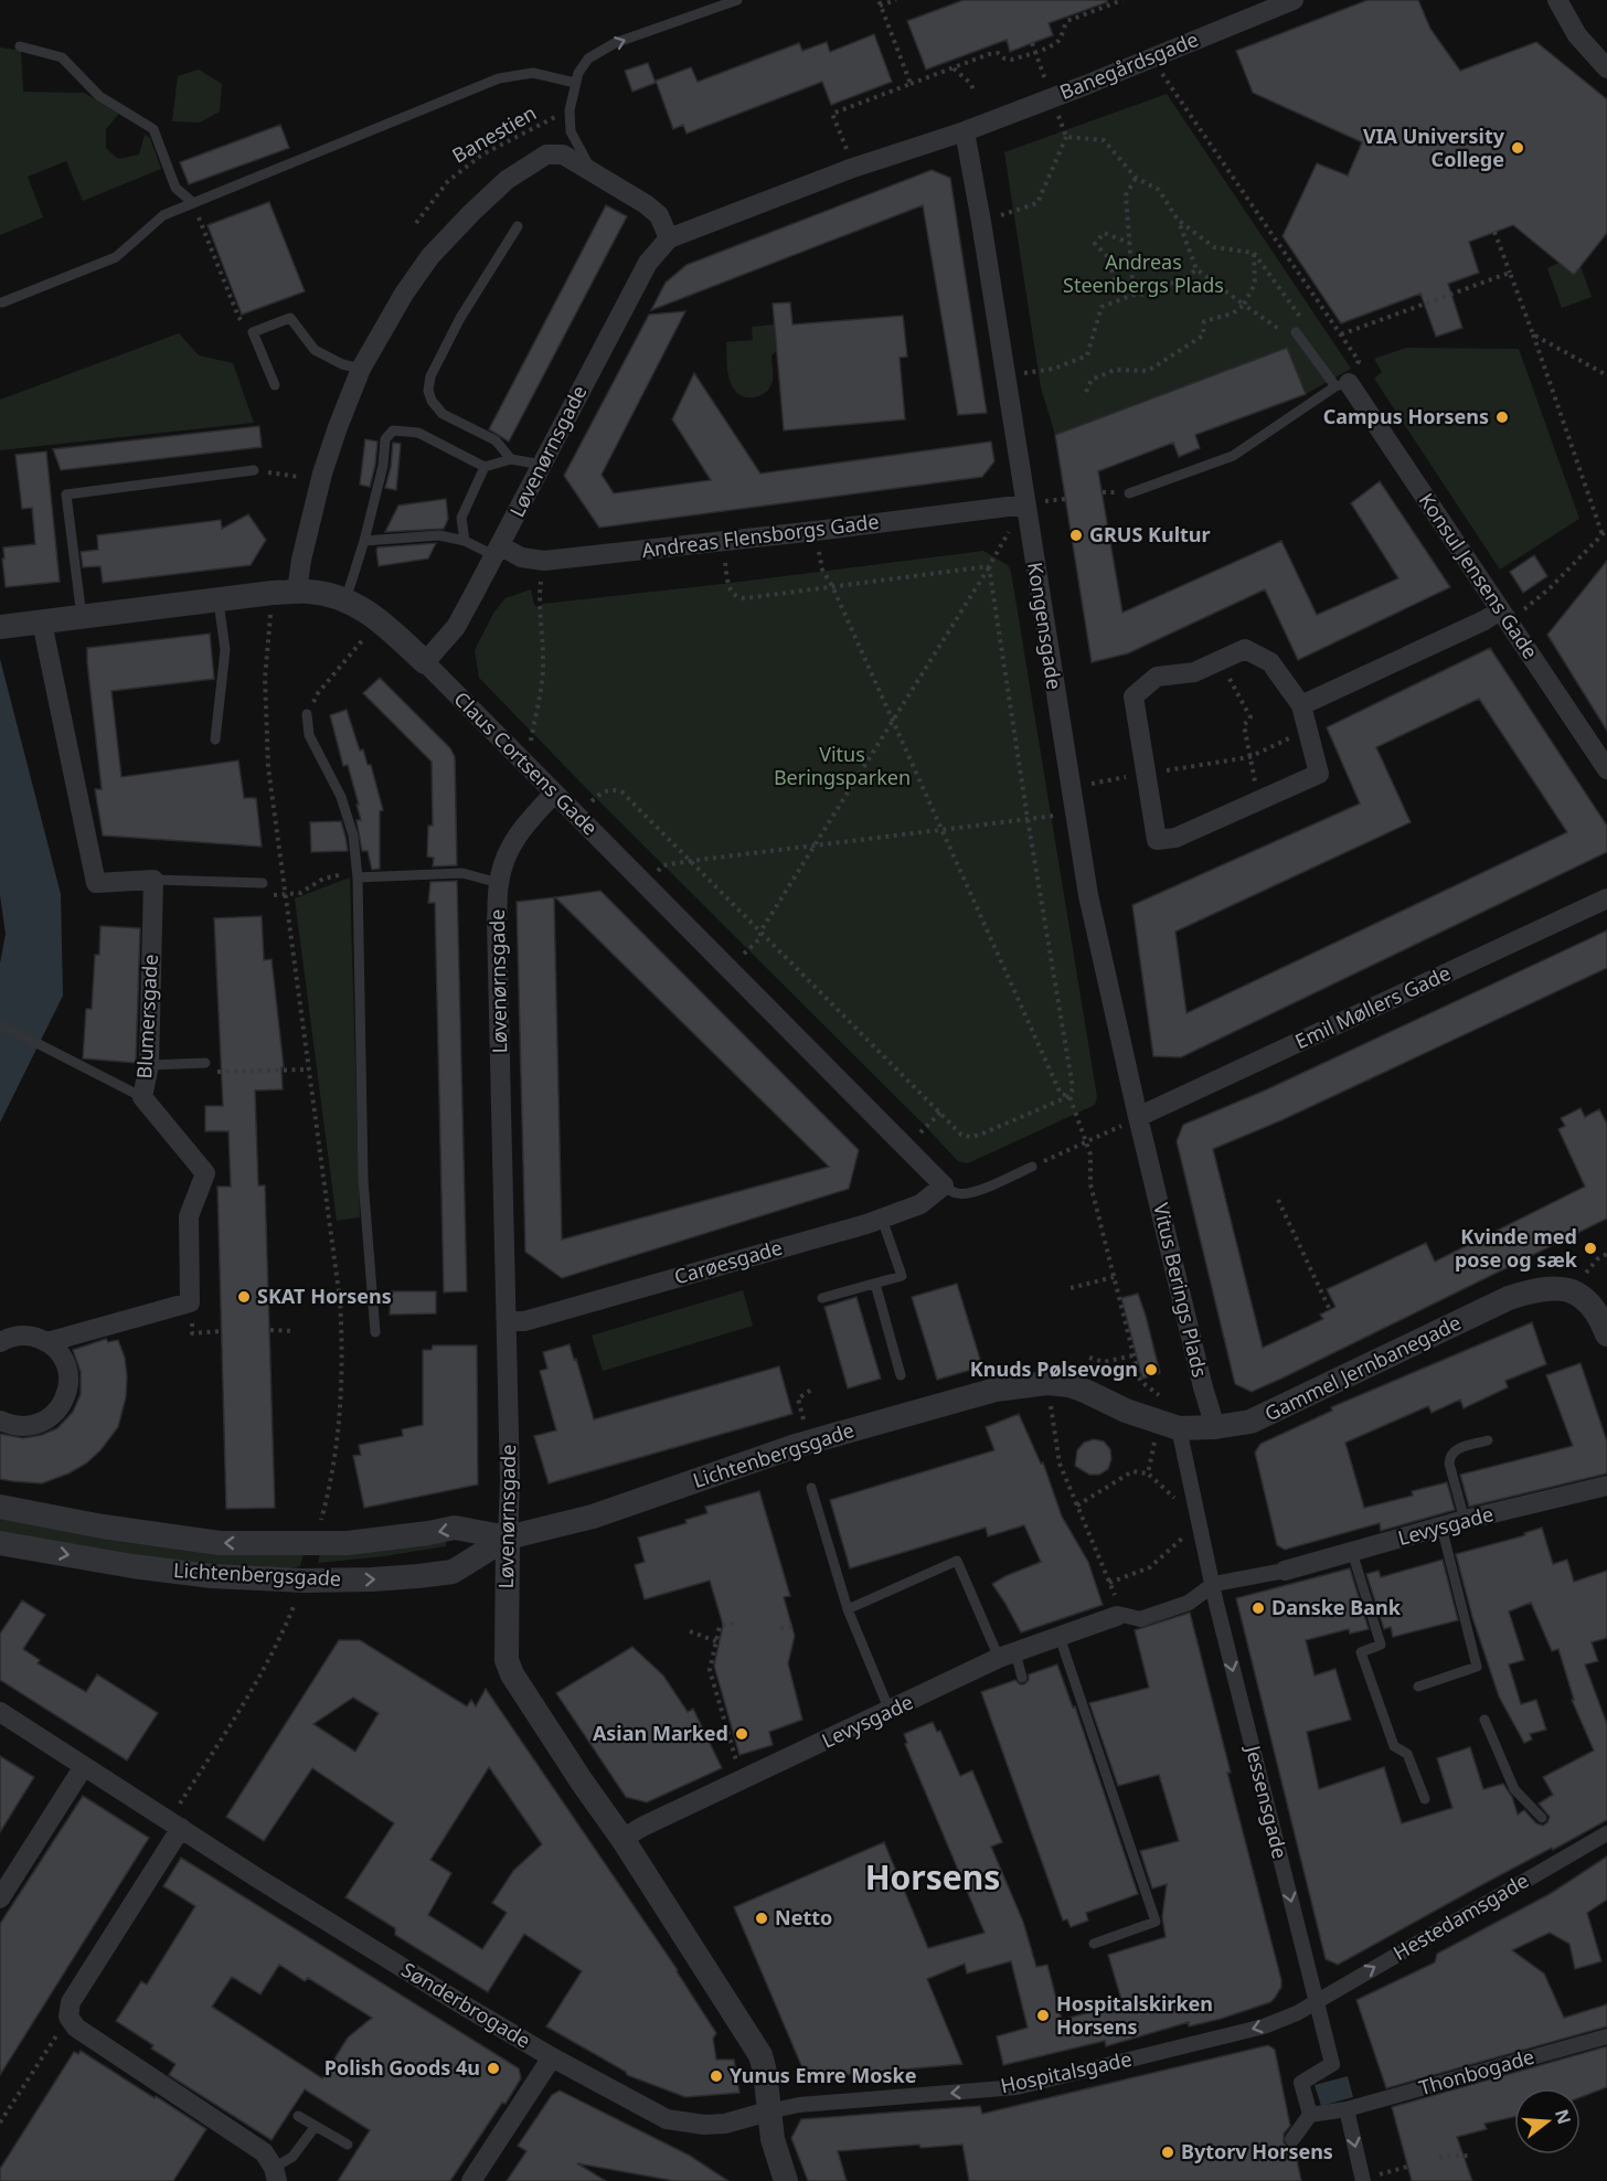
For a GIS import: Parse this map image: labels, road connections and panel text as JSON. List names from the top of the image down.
{
  "streets": {
    "street": [
      "Banegårdsgade",
      "Løvenørnsgade",
      "Andreas Flensborgs Gade",
      "Konsul Jensens Gade",
      "Kongensgade",
      "Claus Cortsens Gade",
      "Emil Møllers Gade",
      "Blumersgade",
      "Carøesgade",
      "Vitus Berings Plads",
      "Gammel Jernbanegade",
      "Lichtenbergsgade",
      "Levysgade",
      "Jessensgade",
      "Hestedamsgade",
      "Sønderbrogade",
      "Hospitalsgade",
      "Thonbogade"
    ],
    "path": ["Banestien"]
  },
  "crossings": [
    ["Banegårdsgade", "Løvenørnsgade"],
    ["Banegårdsgade", "Kongensgade"],
    ["Løvenørnsgade", "Andreas Flensborgs Gade"],
    ["Løvenørnsgade", "Kongensgade"],
    ["Løvenørnsgade", "Claus Cortsens Gade"],
    ["Løvenørnsgade", "Carøesgade"],
    ["Løvenørnsgade", "Lichtenbergsgade"],
    ["Løvenørnsgade", "Levysgade"],
    ["Løvenørnsgade", "Sønderbrogade"],
    ["Løvenørnsgade", "Hospitalsgade"],
    ["Andreas Flensborgs Gade", "Kongensgade"],
    ["Kongensgade", "Emil Møllers Gade"],
    ["Kongensgade", "Vitus Berings Plads"],
    ["Claus Cortsens Gade", "Carøesgade"],
    ["Emil Møllers Gade", "Vitus Berings Plads"],
    ["Vitus Berings Plads", "Gammel Jernbanegade"],
    ["Jessensgade", "Hestedamsgade"],
    ["Jessensgade", "Hospitalsgade"],
    ["Jessensgade", "Thonbogade"],
    ["Hestedamsgade", "Hospitalsgade"],
    ["Sønderbrogade", "Hospitalsgade"]
  ],
  "one_way": ["Jessensgade", "Hestedamsgade", "Hospitalsgade"],
  "districts": ["Horsens"],
  "parks": ["Andreas Steenbergs Plads", "Vitus Beringsparken"],
  "places": [
    "VIA University College",
    "Campus Horsens",
    "GRUS Kultur",
    "Kvinde med pose og sæk",
    "SKAT Horsens",
    "Knuds Pølsevogn",
    "Danske Bank",
    "Asian Marked",
    "Netto",
    "Hospitalskirken Horsens",
    "Polish Goods 4u",
    "Yunus Emre Moske",
    "Bytorv Horsens"
  ],
  "north": "right"
}
